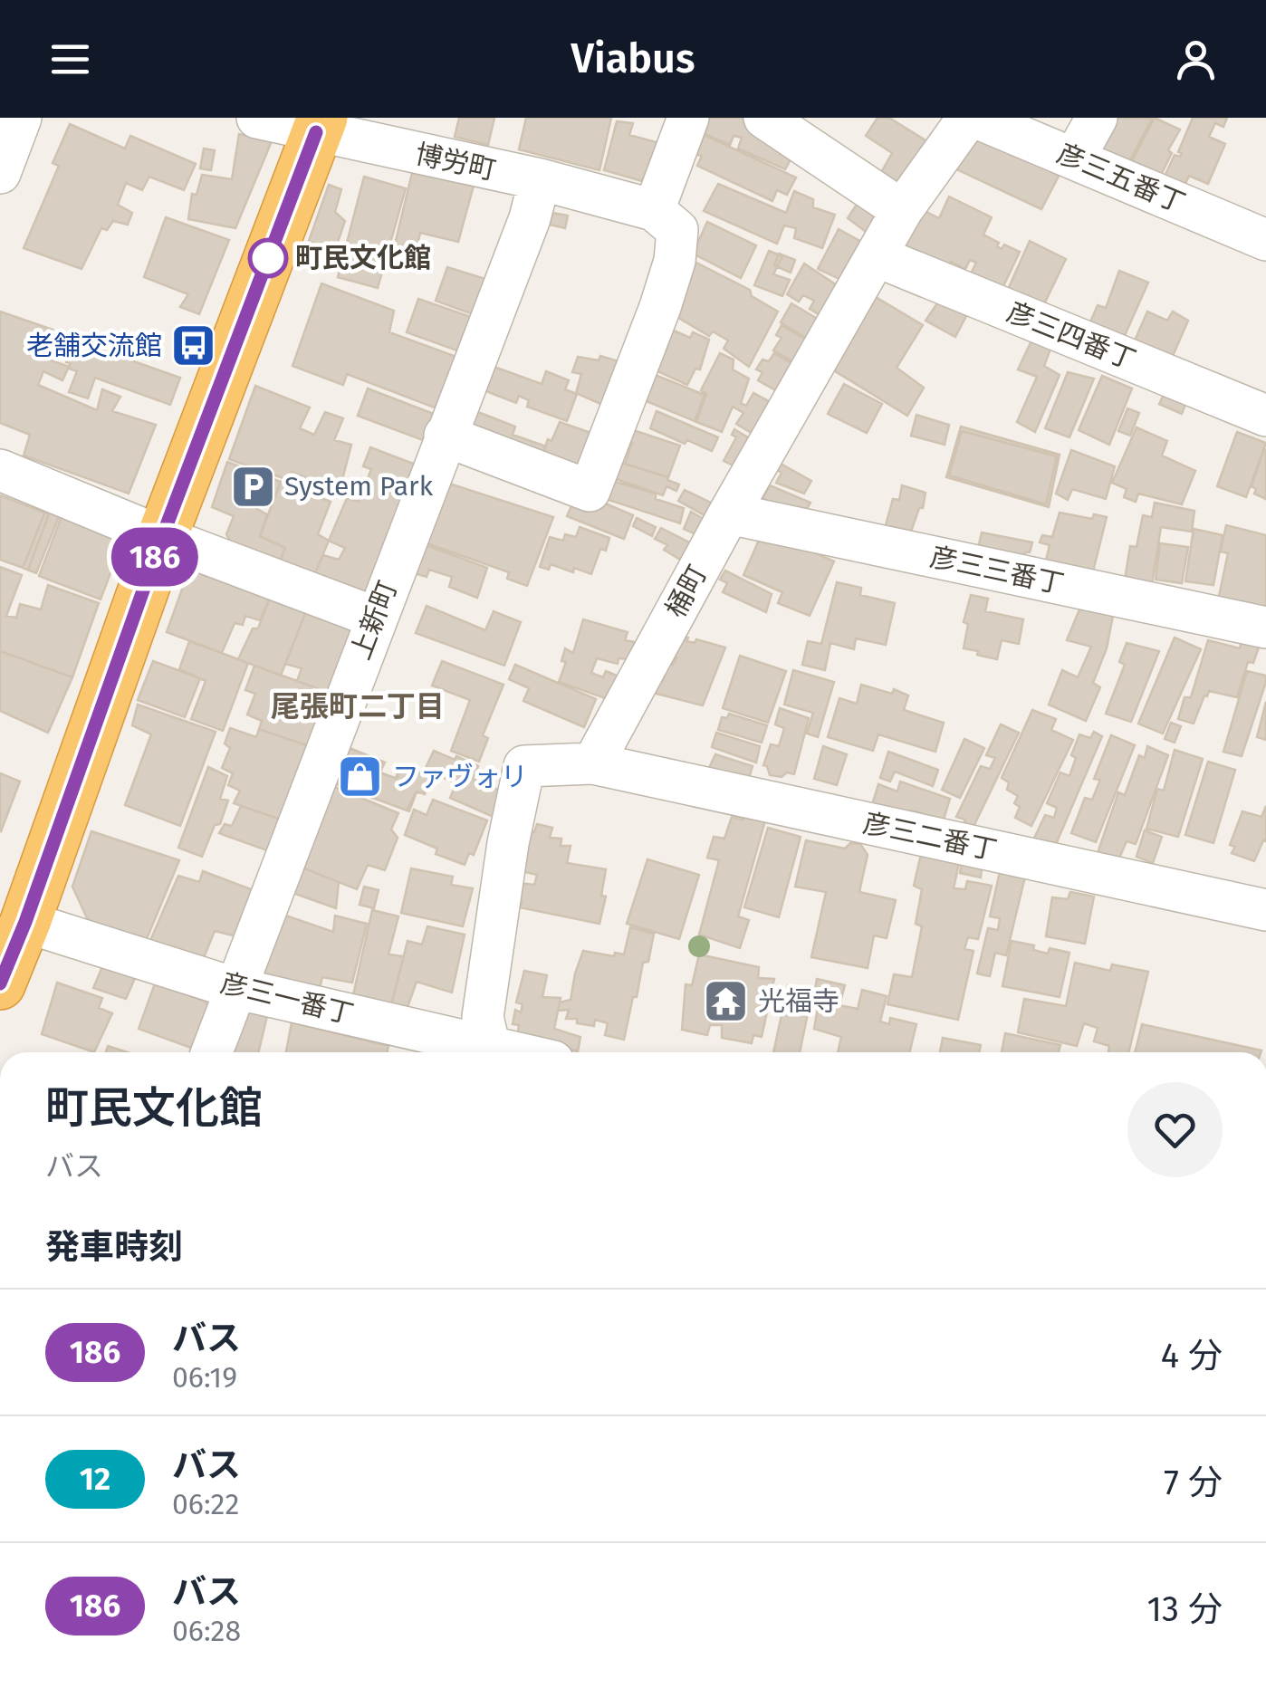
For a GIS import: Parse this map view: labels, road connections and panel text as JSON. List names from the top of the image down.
{
  "streets": {
    "street": [
      "博労町",
      "彦三五番丁",
      "彦三四番丁",
      "彦三三番丁",
      "桶町",
      "上新町",
      "彦三二番丁",
      "彦三一番丁"
    ]
  },
  "crossings": [
    ["博労町", "上新町"],
    ["彦三四番丁", "桶町"],
    ["彦三三番丁", "桶町"],
    ["桶町", "彦三二番丁"],
    ["上新町", "彦三一番丁"]
  ],
  "districts": ["尾張町二丁目"],
  "places": {
    "other": ["町民文化館"],
    "bus stop": ["老舗交流館"],
    "parking": ["System Park"],
    "shop": ["ファヴォリ"],
    "temple": ["光福寺"]
  },
  "lines": ["bus line 186"],
  "page": {
    "header": "Viabus",
    "on_map": "186",
    "heading": [
      ["町民文化館", "バス"],
      "発車時刻"
    ],
    "list": [
      {
        "mark": "186",
        "name": "バス",
        "note": "06:19",
        "value": "4 分"
      },
      {
        "mark": "12",
        "name": "バス",
        "note": "06:22",
        "value": "7 分"
      },
      {
        "mark": "186",
        "name": "バス",
        "note": "06:28",
        "value": "13 分"
      }
    ]
  }
}
